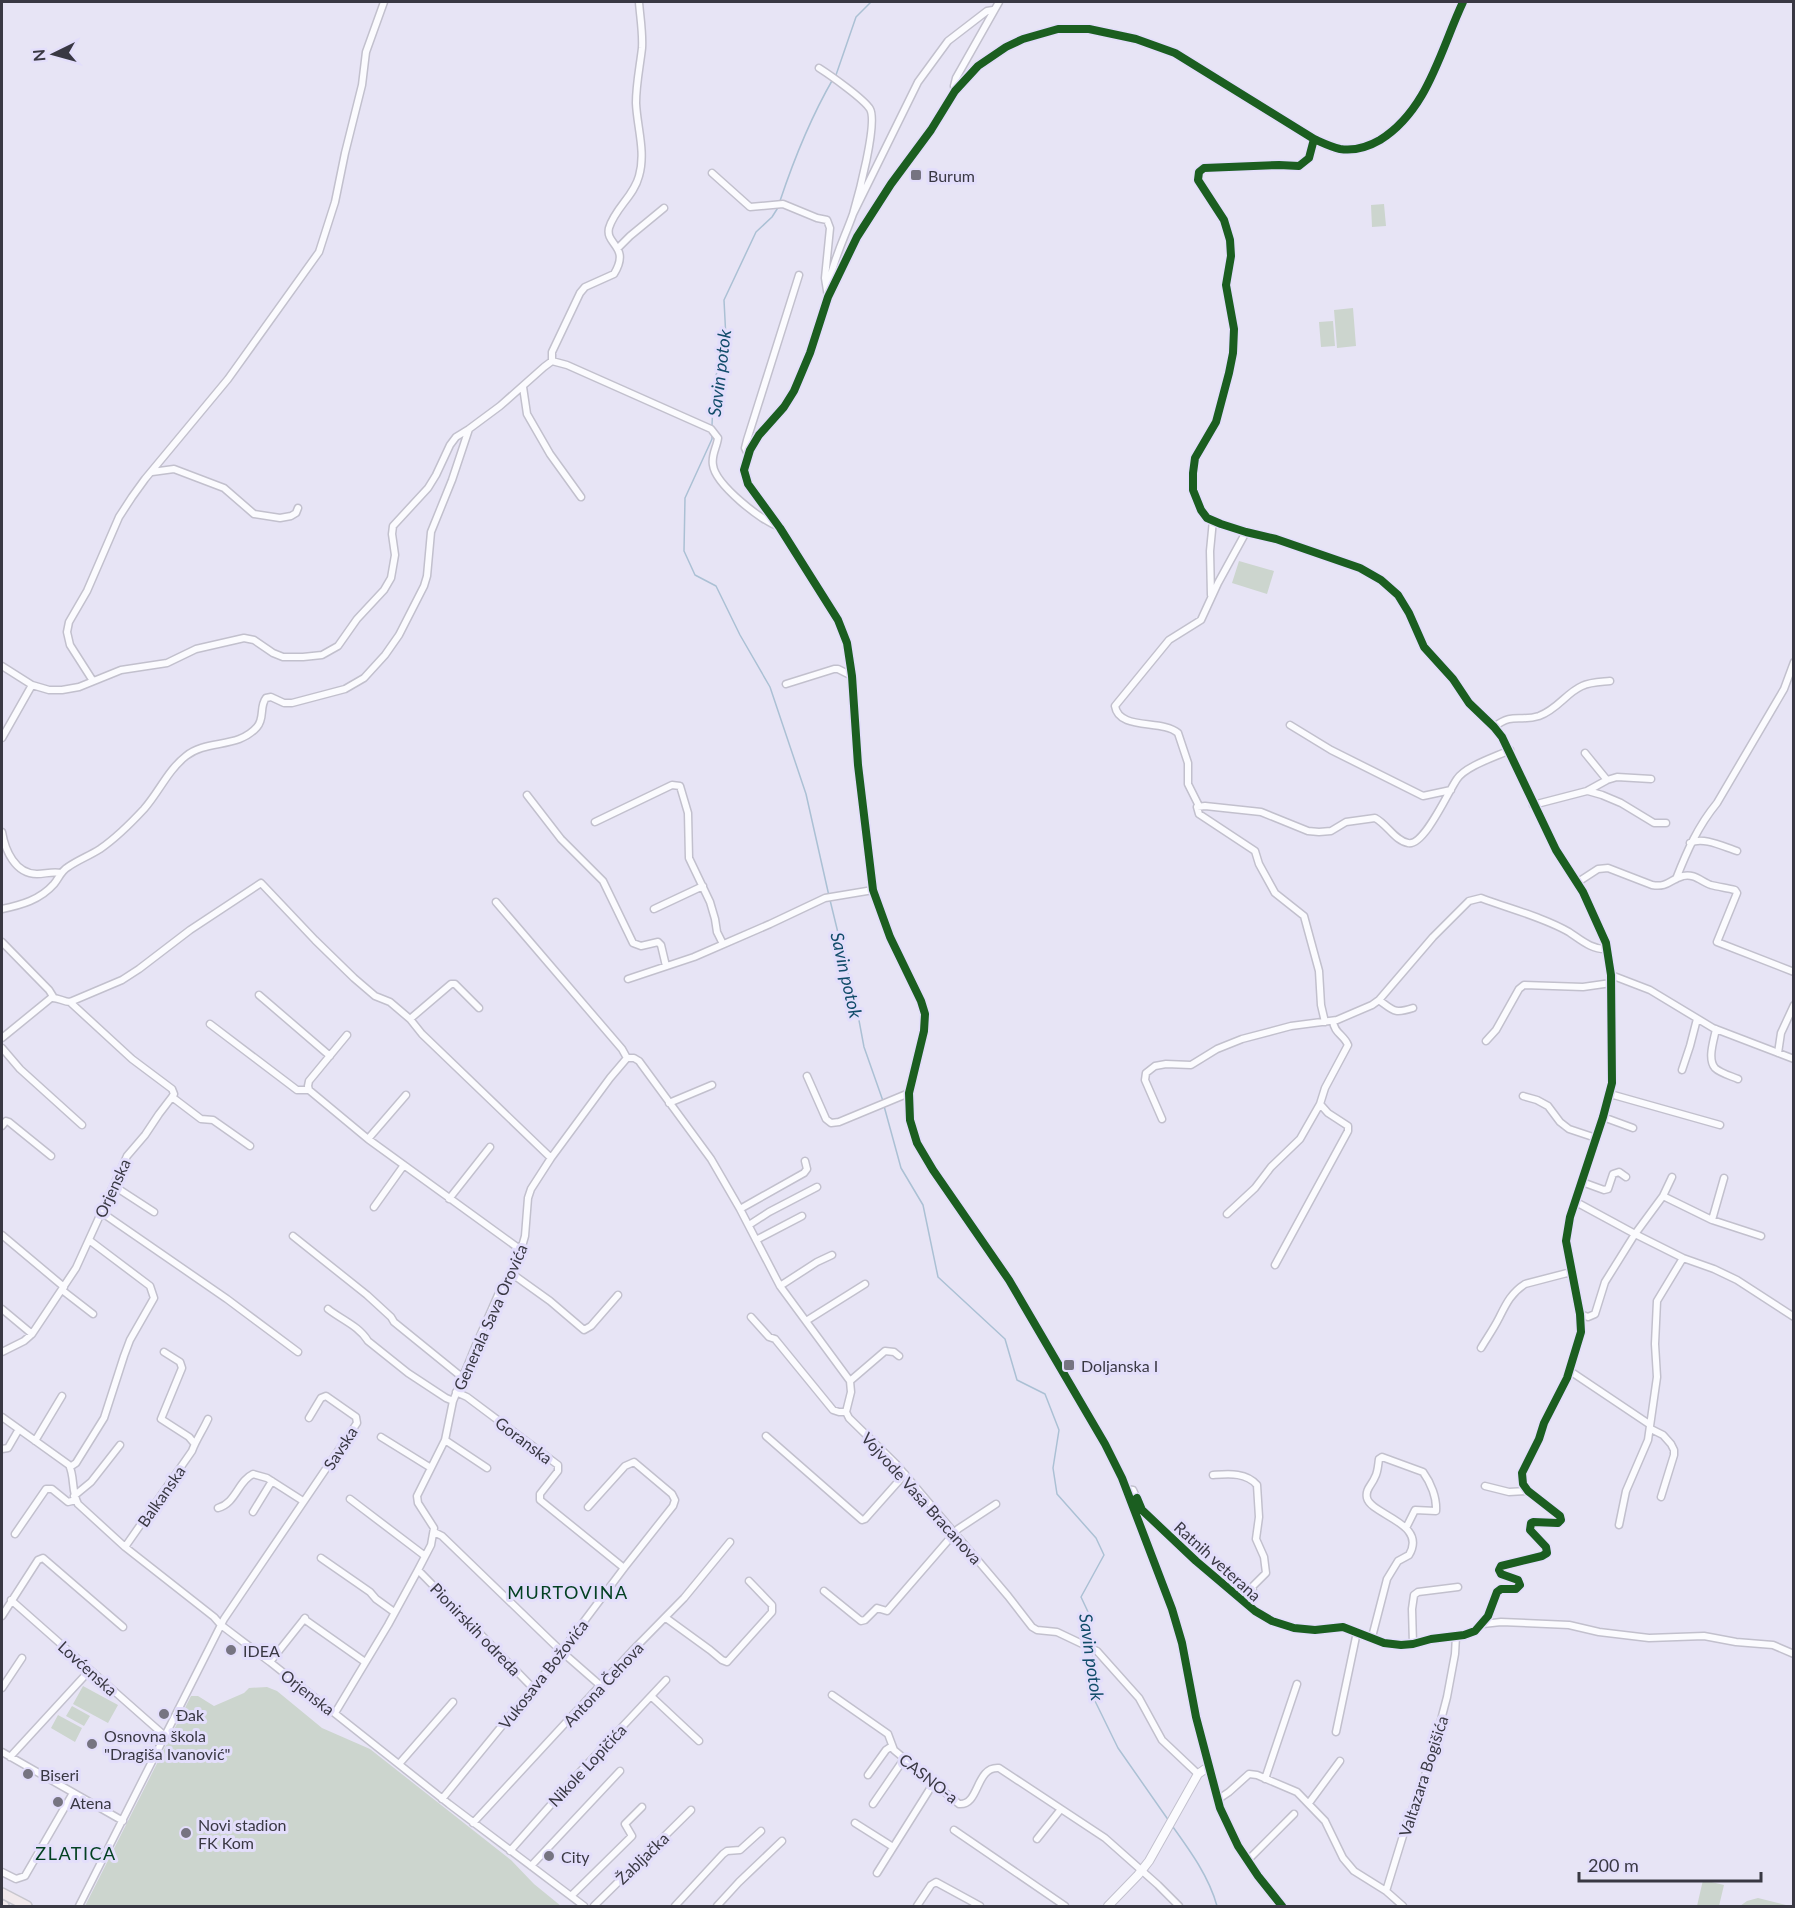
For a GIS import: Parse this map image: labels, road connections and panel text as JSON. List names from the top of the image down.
{
  "streets": {
    "street": [
      "Orjenska",
      "Generala Sava Orovića",
      "Goranska",
      "Savska",
      "Balkanska",
      "Vojvode Vasa Bracanova",
      "Ratnih veterana",
      "Pionirskih odreda",
      "Lovćenska",
      "Vukosava Božovića",
      "Antona Čehova",
      "Nikole Lopičića",
      "Valtazara Bogišića",
      "CASNO-a",
      "Žabljačka"
    ]
  },
  "crossings": [
    ["Orjenska", "Savska"],
    ["Orjenska", "Balkanska"],
    ["Orjenska", "Vukosava Božovića"],
    ["Orjenska", "Antona Čehova"],
    ["Orjenska", "Nikole Lopičića"],
    ["Generala Sava Orovića", "Goranska"],
    ["Goranska", "Vukosava Božovića"],
    ["Savska", "Lovćenska"],
    ["Ratnih veterana", "Valtazara Bogišića"],
    ["Pionirskih odreda", "Vukosava Božovića"]
  ],
  "districts": ["MURTOVINA", "ZLATICA"],
  "water": ["Savin potok"],
  "places": {
    "transit": ["Burum", "Doljanska I"],
    "other": [
      "IDEA",
      "Đak",
      "Osnovna škola \"Dragiša Ivanović\"",
      "Biseri",
      "Atena",
      "Novi stadion FK Kom",
      "City"
    ]
  },
  "scale_bar": "200 m",
  "north": "left"
}
